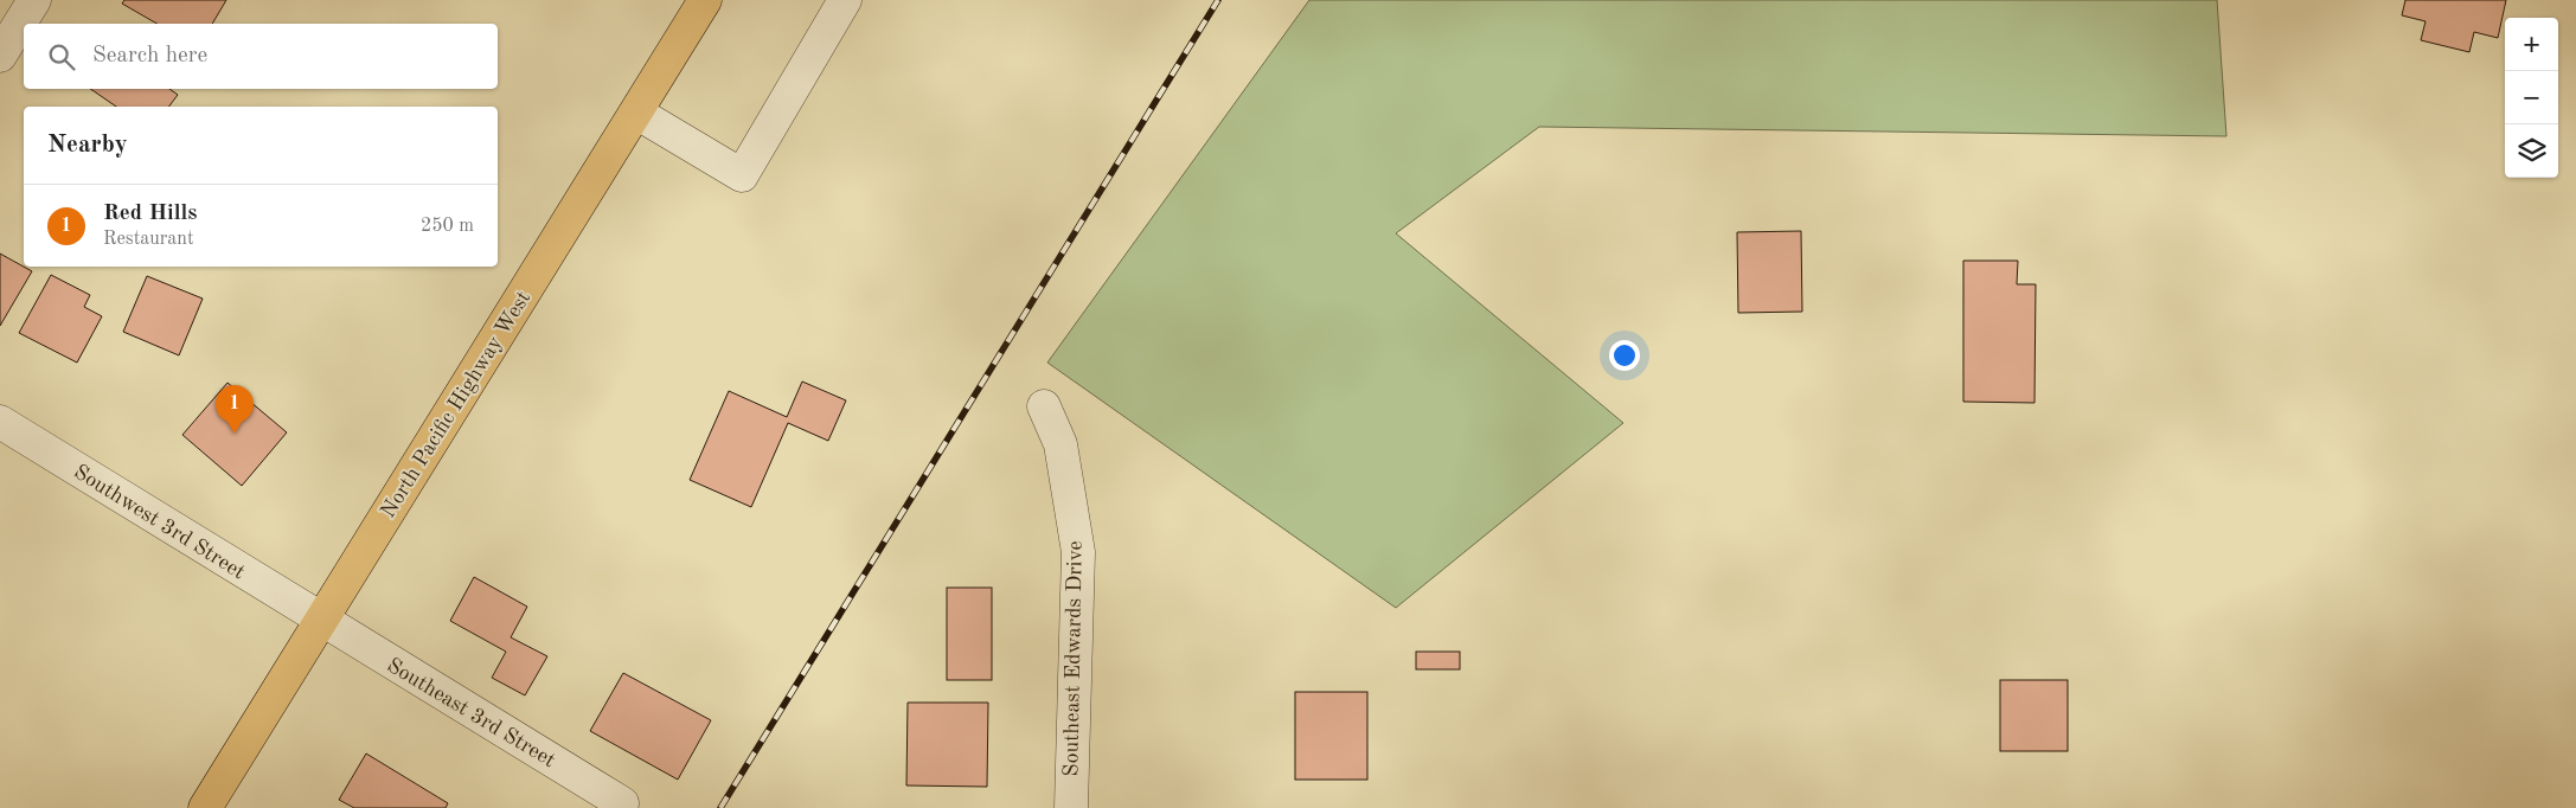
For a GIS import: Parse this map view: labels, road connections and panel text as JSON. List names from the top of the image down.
{
  "streets": {
    "main road": ["North Pacific Highway West"],
    "street": ["Southwest 3rd Street", "Southeast Edwards Drive", "Southeast 3rd Street"]
  },
  "crossings": [
    ["North Pacific Highway West", "Southwest 3rd Street"],
    ["North Pacific Highway West", "Southeast 3rd Street"],
    ["Southwest 3rd Street", "Southeast 3rd Street"]
  ],
  "page": {
    "map_buttons": ["+", "−"],
    "search": "Search here",
    "heading": "Nearby",
    "list": [
      {
        "mark": "1",
        "name": "Red Hills",
        "note": "Restaurant",
        "value": "250 m"
      }
    ],
    "pins": "1"
  }
}
